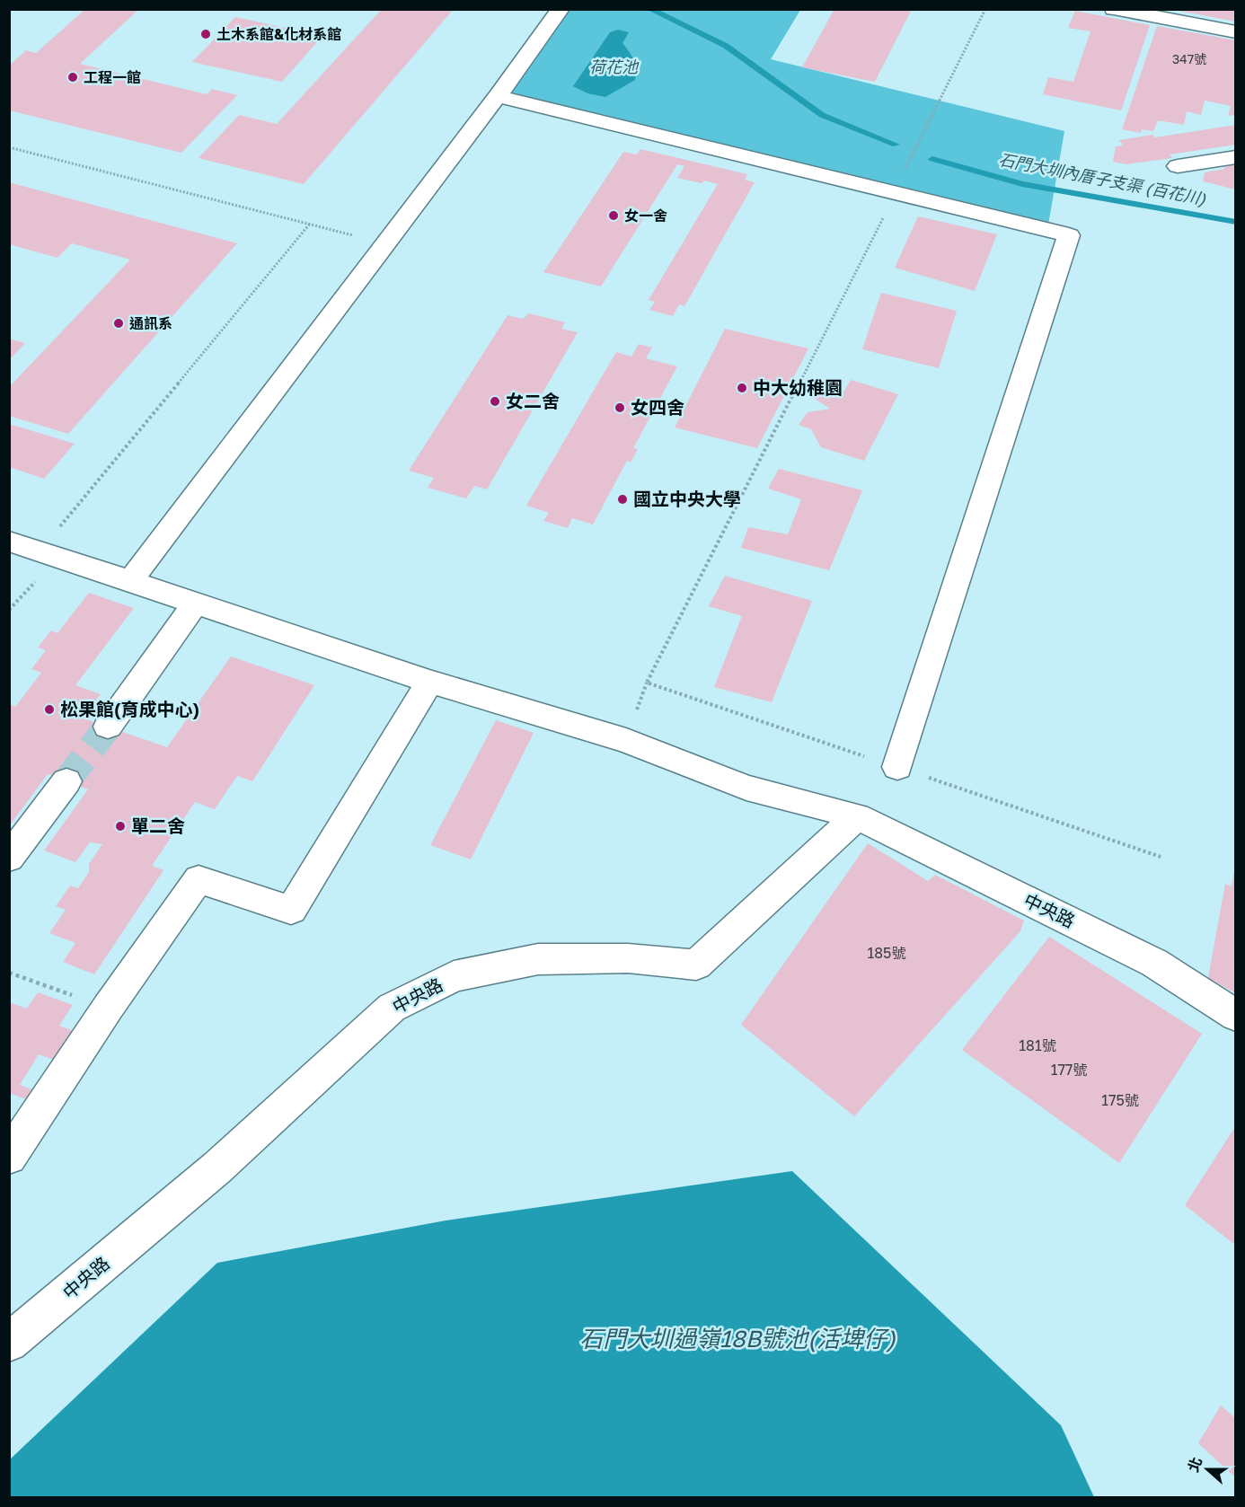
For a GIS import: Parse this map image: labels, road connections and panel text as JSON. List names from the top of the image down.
{
  "streets": {
    "street": ["中央路"]
  },
  "water": ["荷花池", "石門大圳內厝子支渠 (百花川)", "石門大圳過嶺18B號池(活埤仔)"],
  "places": [
    "土木系館&化材系館",
    "工程一館",
    "女一舍",
    "通訊系",
    "中大幼稚園",
    "女二舍",
    "女四舍",
    "國立中央大學",
    "松果館(育成中心)",
    "單二舍"
  ],
  "house_numbers": [
    "347號",
    "185號",
    "181號",
    "177號",
    "175號"
  ],
  "north": "left"
}
